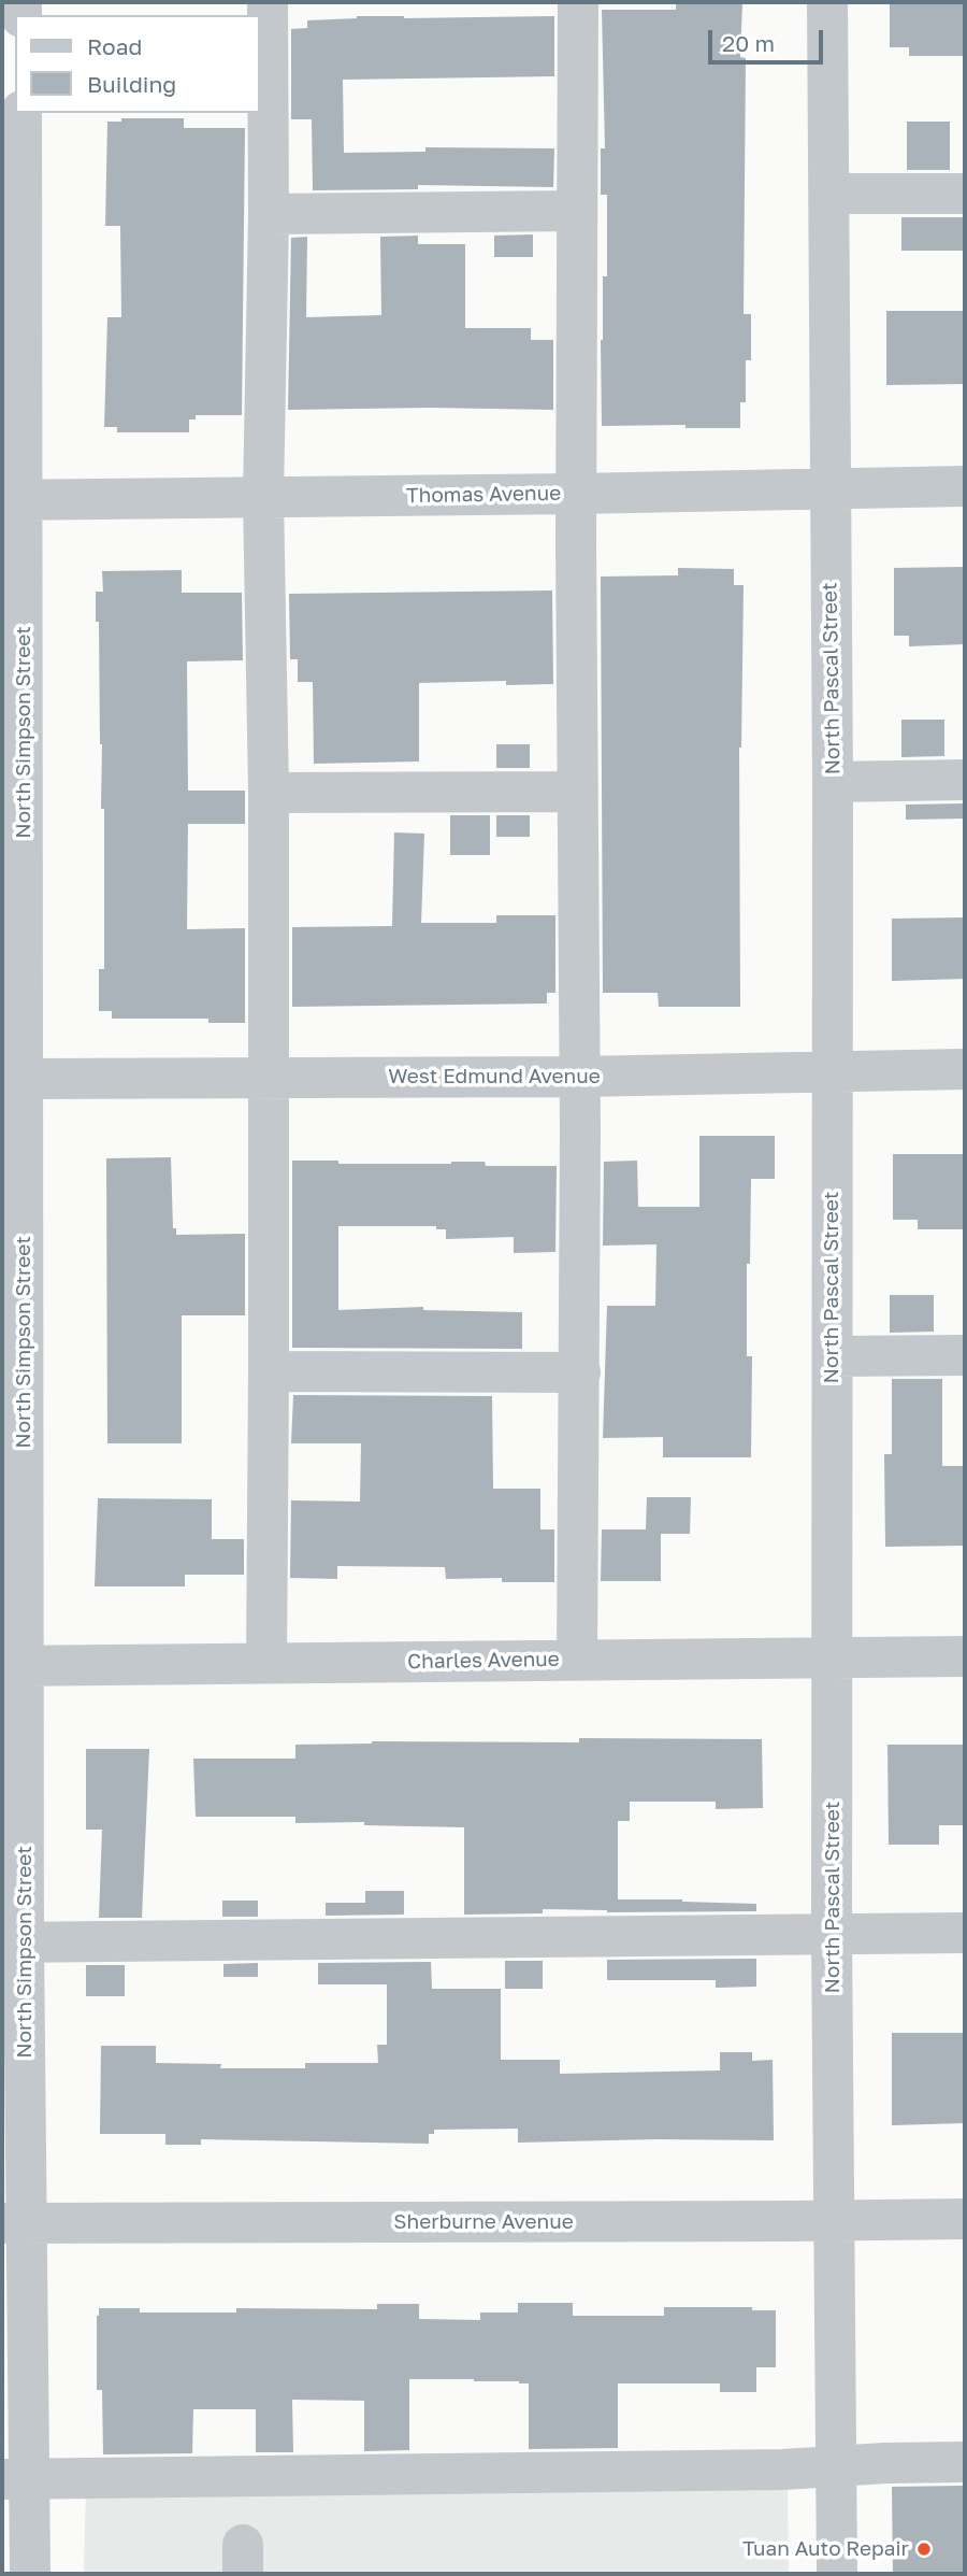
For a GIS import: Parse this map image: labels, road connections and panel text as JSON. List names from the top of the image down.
{
  "streets": {
    "street": [
      "Thomas Avenue",
      "North Pascal Street",
      "North Simpson Street",
      "West Edmund Avenue",
      "Charles Avenue",
      "Sherburne Avenue"
    ]
  },
  "crossings": [
    ["Thomas Avenue", "North Pascal Street"],
    ["Thomas Avenue", "North Simpson Street"],
    ["North Pascal Street", "West Edmund Avenue"],
    ["North Pascal Street", "Charles Avenue"],
    ["North Pascal Street", "Sherburne Avenue"],
    ["North Simpson Street", "West Edmund Avenue"],
    ["North Simpson Street", "Charles Avenue"],
    ["North Simpson Street", "Sherburne Avenue"]
  ],
  "places": ["Tuan Auto Repair"],
  "legend": ["Road", "Building"],
  "scale_bar": "20 m"
}
